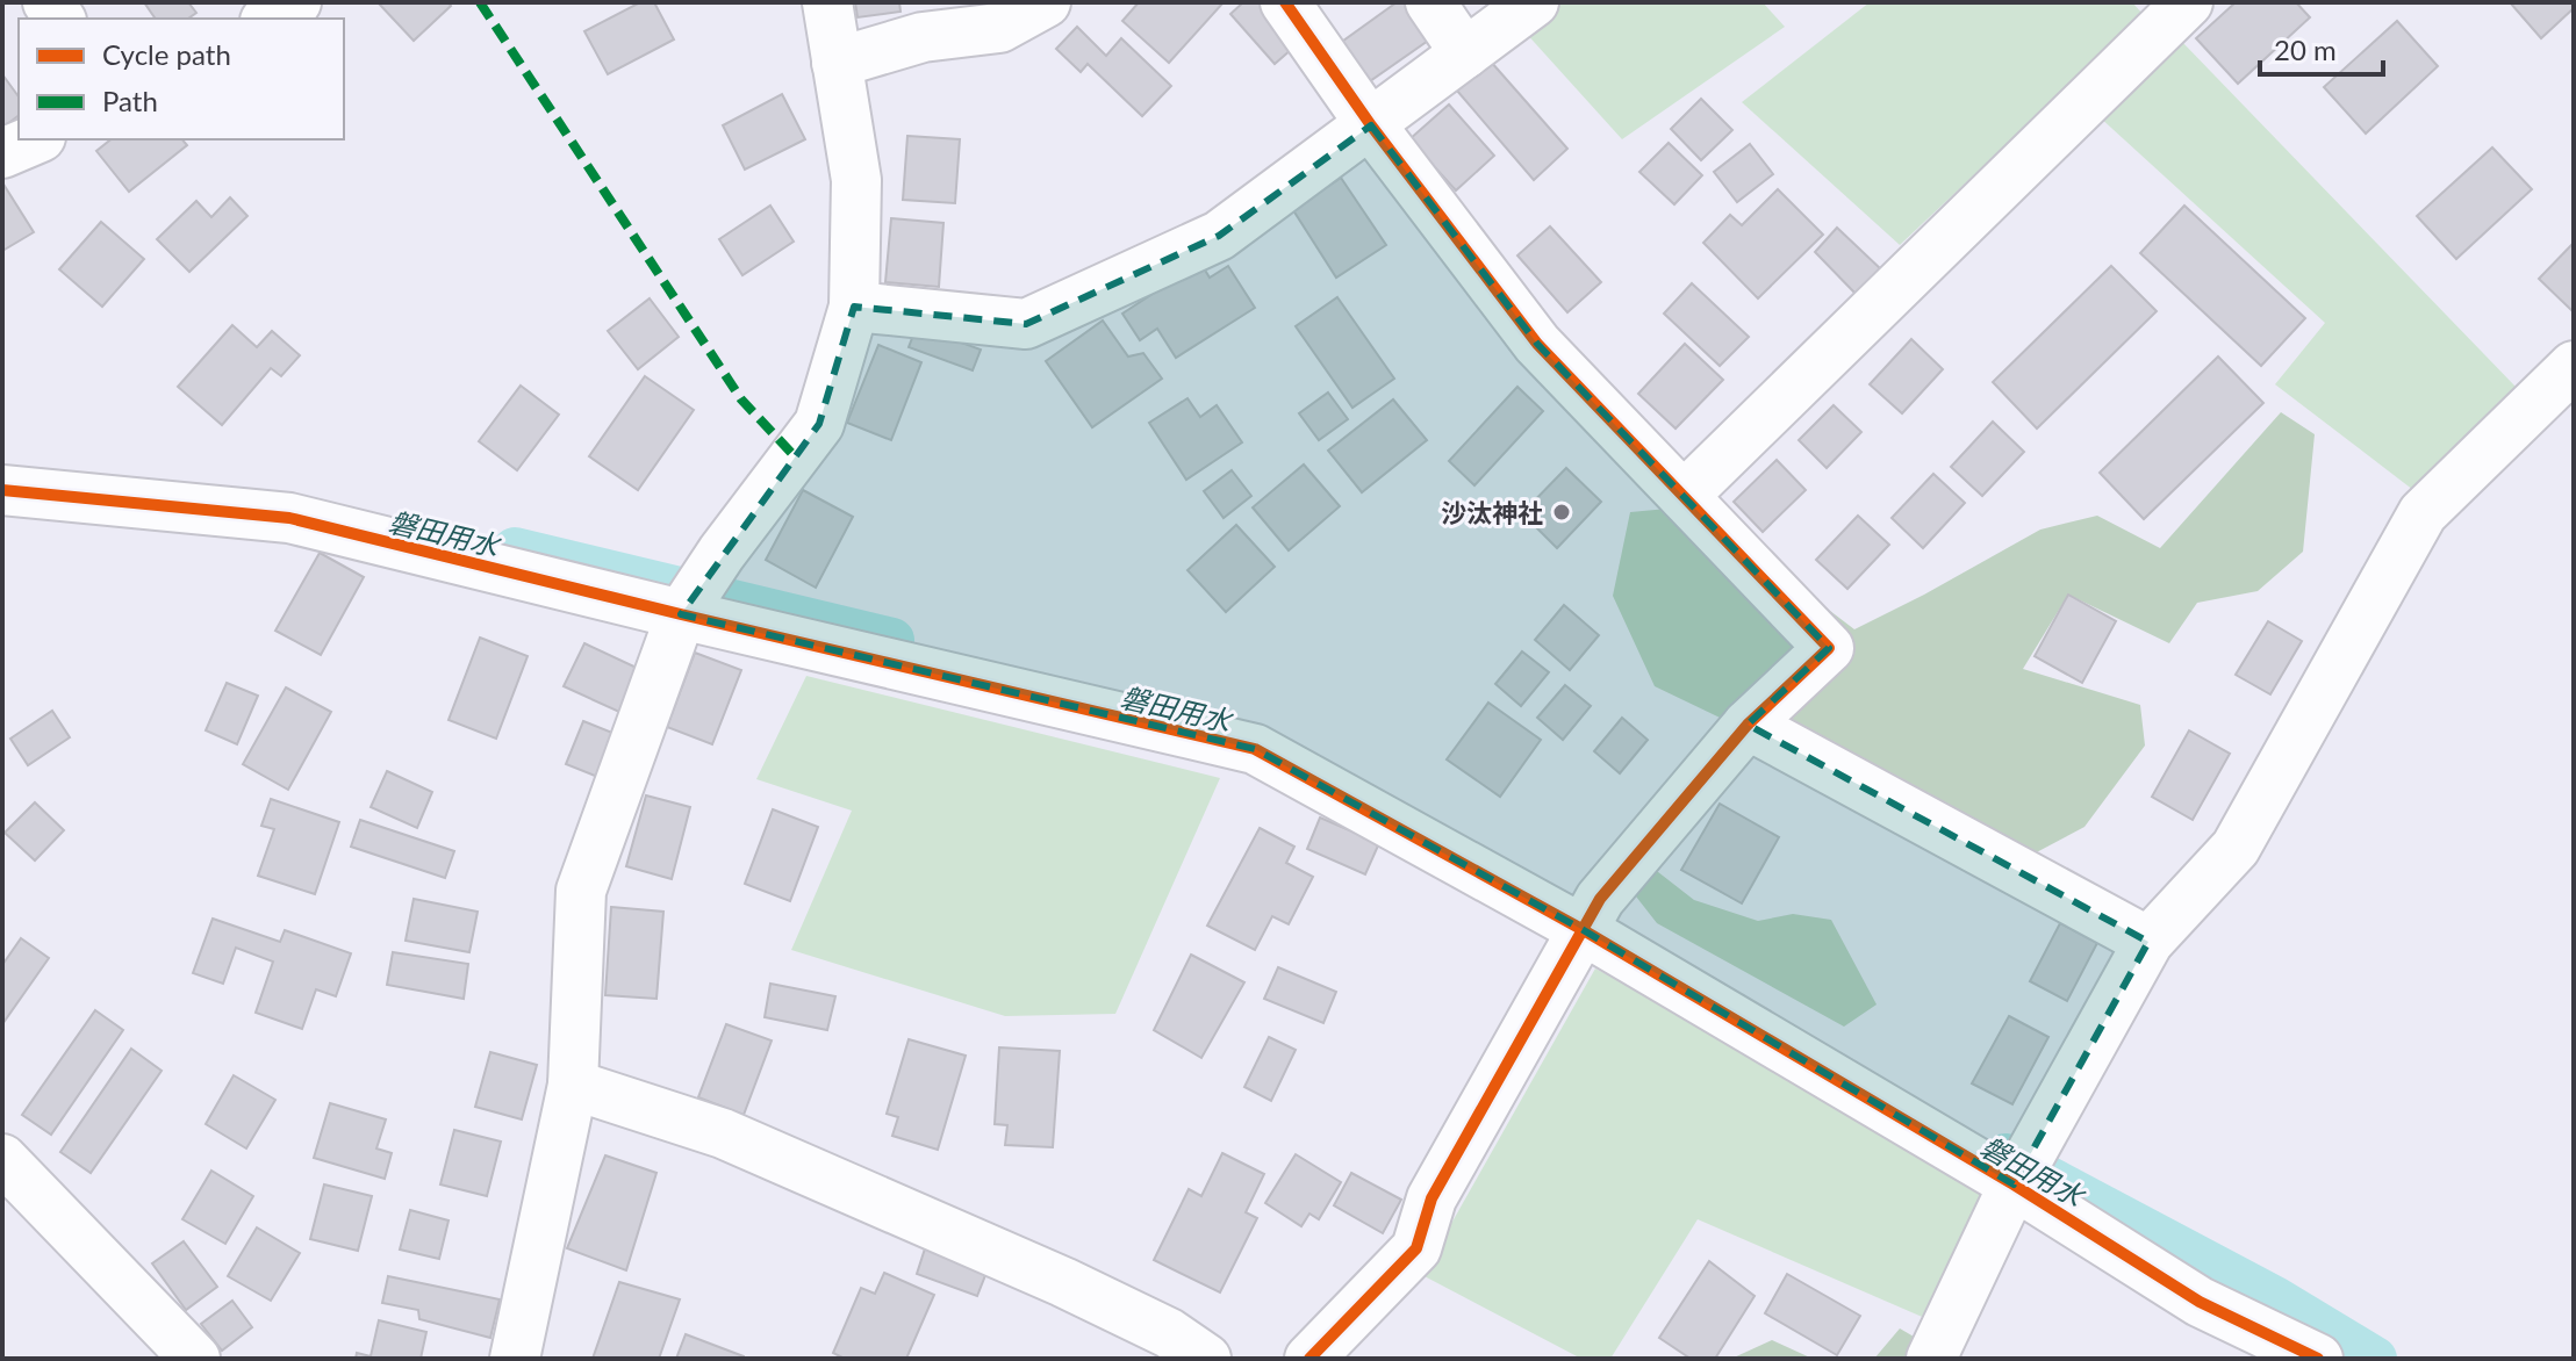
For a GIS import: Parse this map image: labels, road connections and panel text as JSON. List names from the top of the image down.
{
  "water": ["磐田用水"],
  "places": ["沙汰神社"],
  "legend": ["Cycle path", "Path"],
  "scale_bar": "20 m"
}
